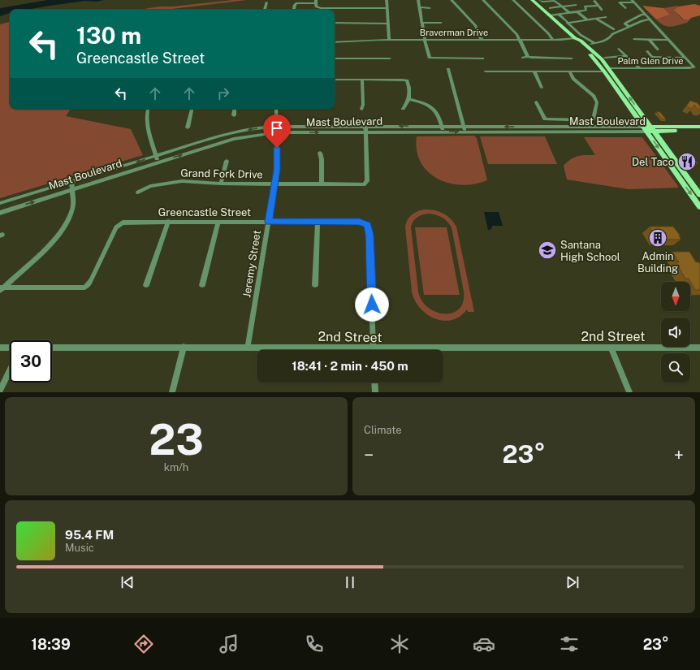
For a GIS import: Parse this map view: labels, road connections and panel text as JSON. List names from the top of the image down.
{
  "streets": {
    "main road": ["Mast Boulevard"],
    "street": [
      "Braverman Drive",
      "Palm Glen Drive",
      "Grand Fork Drive",
      "Greencastle Street",
      "Jeremy Street",
      "2nd Street"
    ]
  },
  "crossings": [
    ["Mast Boulevard", "Grand Fork Drive"],
    ["Mast Boulevard", "Jeremy Street"],
    ["Grand Fork Drive", "Jeremy Street"],
    ["Greencastle Street", "Jeremy Street"],
    ["Greencastle Street", "2nd Street"],
    ["Jeremy Street", "2nd Street"]
  ],
  "places": {
    "restaurant": ["Del Taco"],
    "building": ["Admin Building"],
    "school or university": ["Santana High School"]
  },
  "north": "bottom",
  "page": {
    "turn": ["130 m", "Greencastle Street"],
    "limit": "30",
    "trip": "18:41 · 2 min · 450 m",
    "tile": [
      ["23", "km/h"],
      "Climate"
    ],
    "heat": ["−", "23°", "+"],
    "song": ["95.4 FM", "Music"],
    "tabs": ["18:39", "23°"]
  }
}
